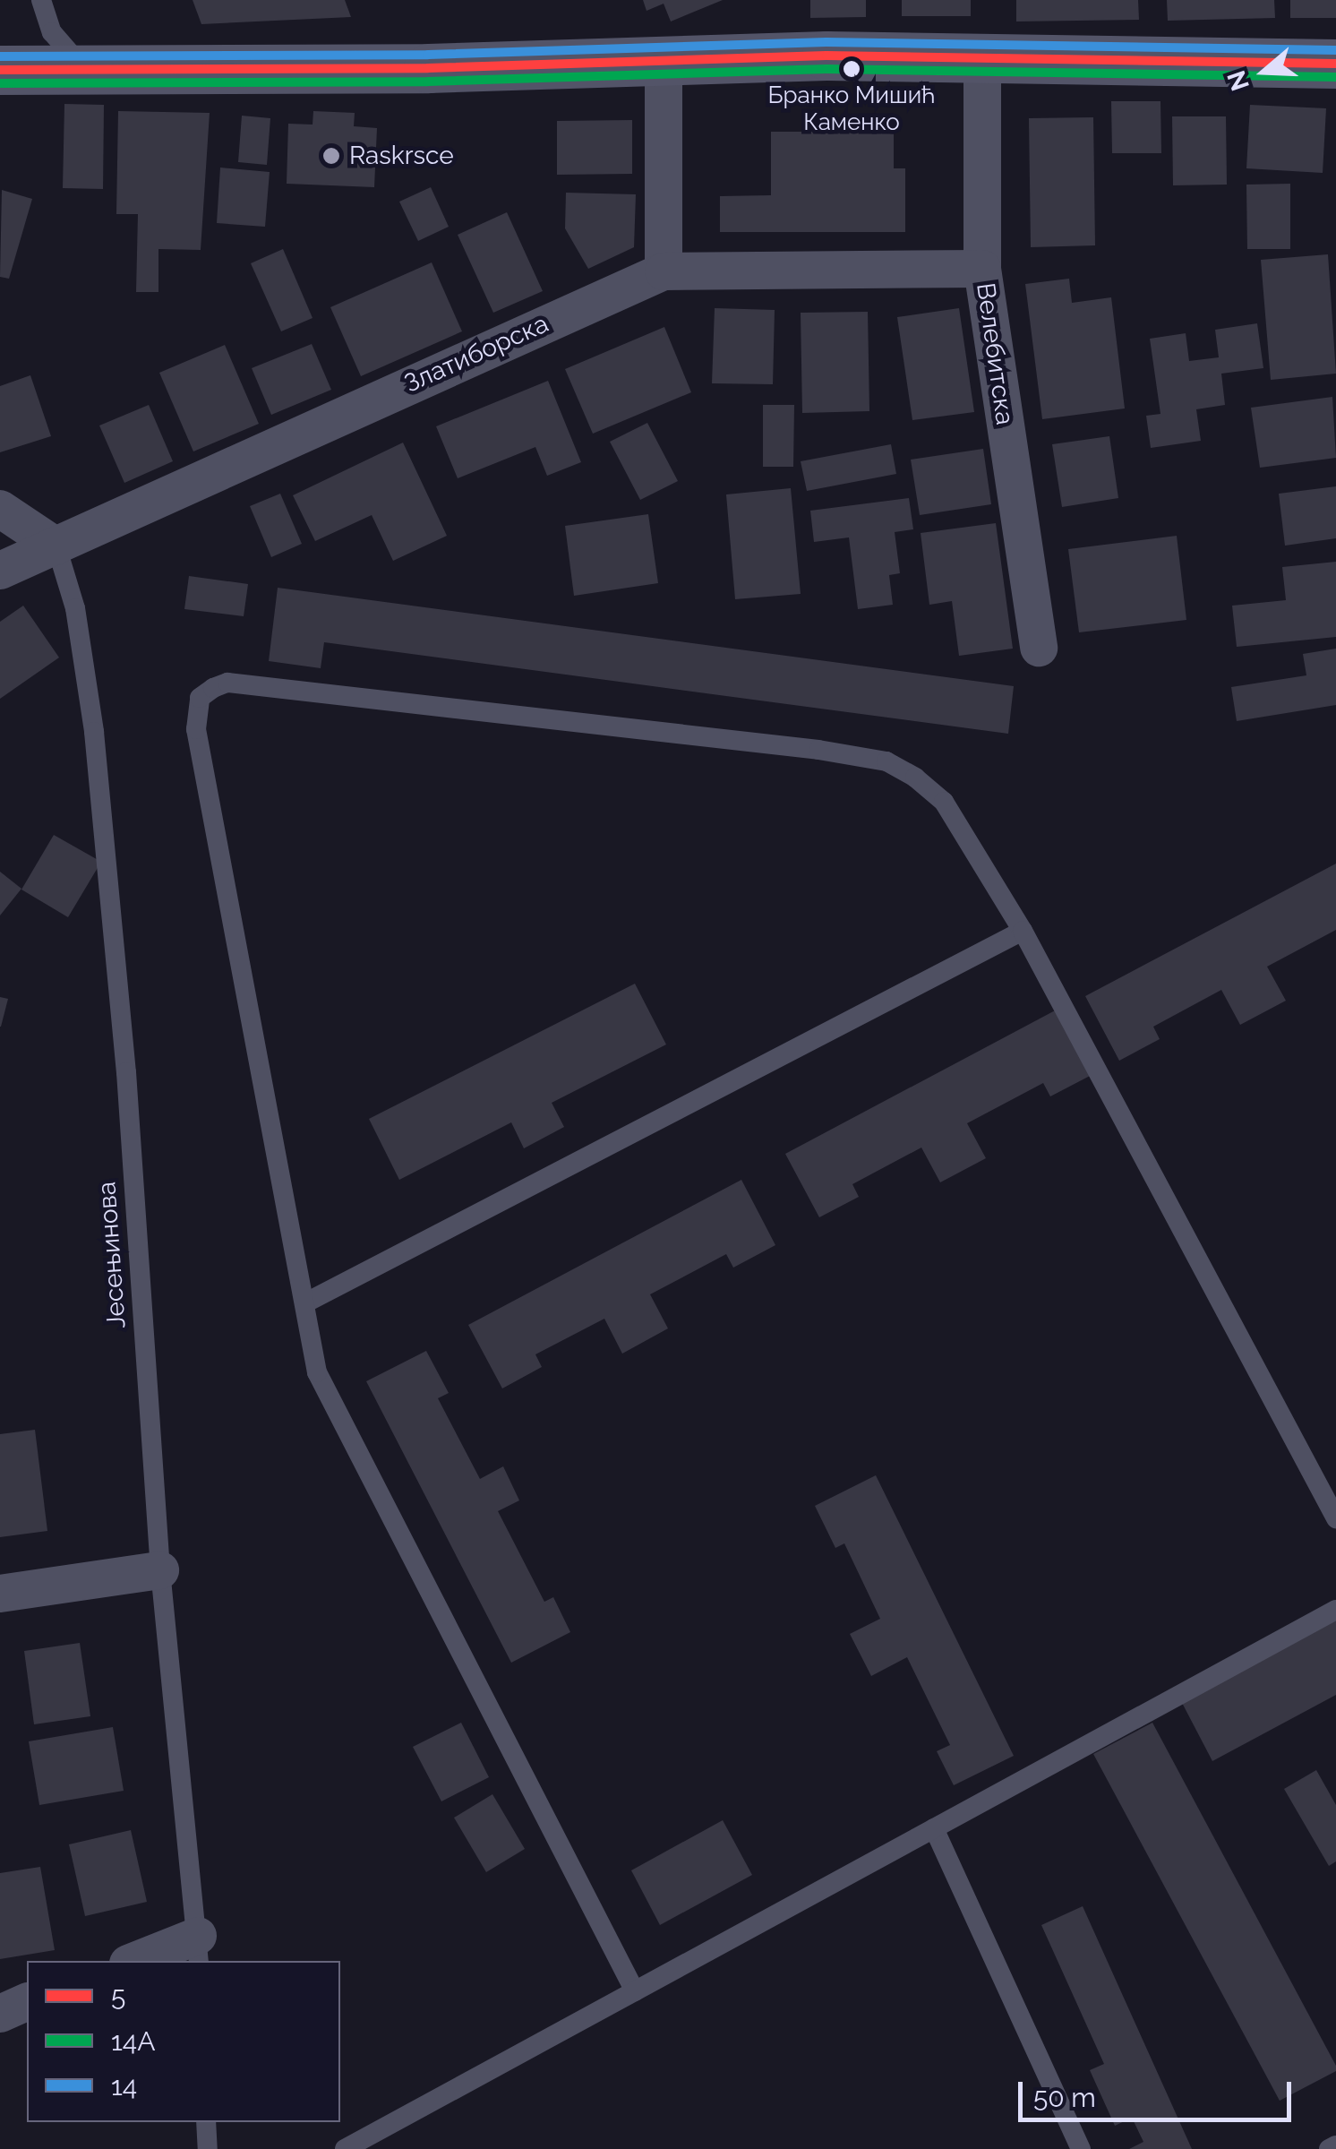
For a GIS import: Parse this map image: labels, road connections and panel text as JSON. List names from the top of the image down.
{
  "streets": {
    "street": ["Златиборска", "Велебитска"],
    "lane": ["Јесењинова"]
  },
  "crossings": [
    ["Златиборска", "Велебитска"],
    ["Златиборска", "Јесењинова"]
  ],
  "places": ["Бранко Мишић Каменко", "Raskrsce"],
  "lines": ["transit line 14", "transit line 5", "transit line 14А"],
  "legend": ["5", "14А", "14"],
  "scale_bar": "50 m",
  "north": "left"
}
